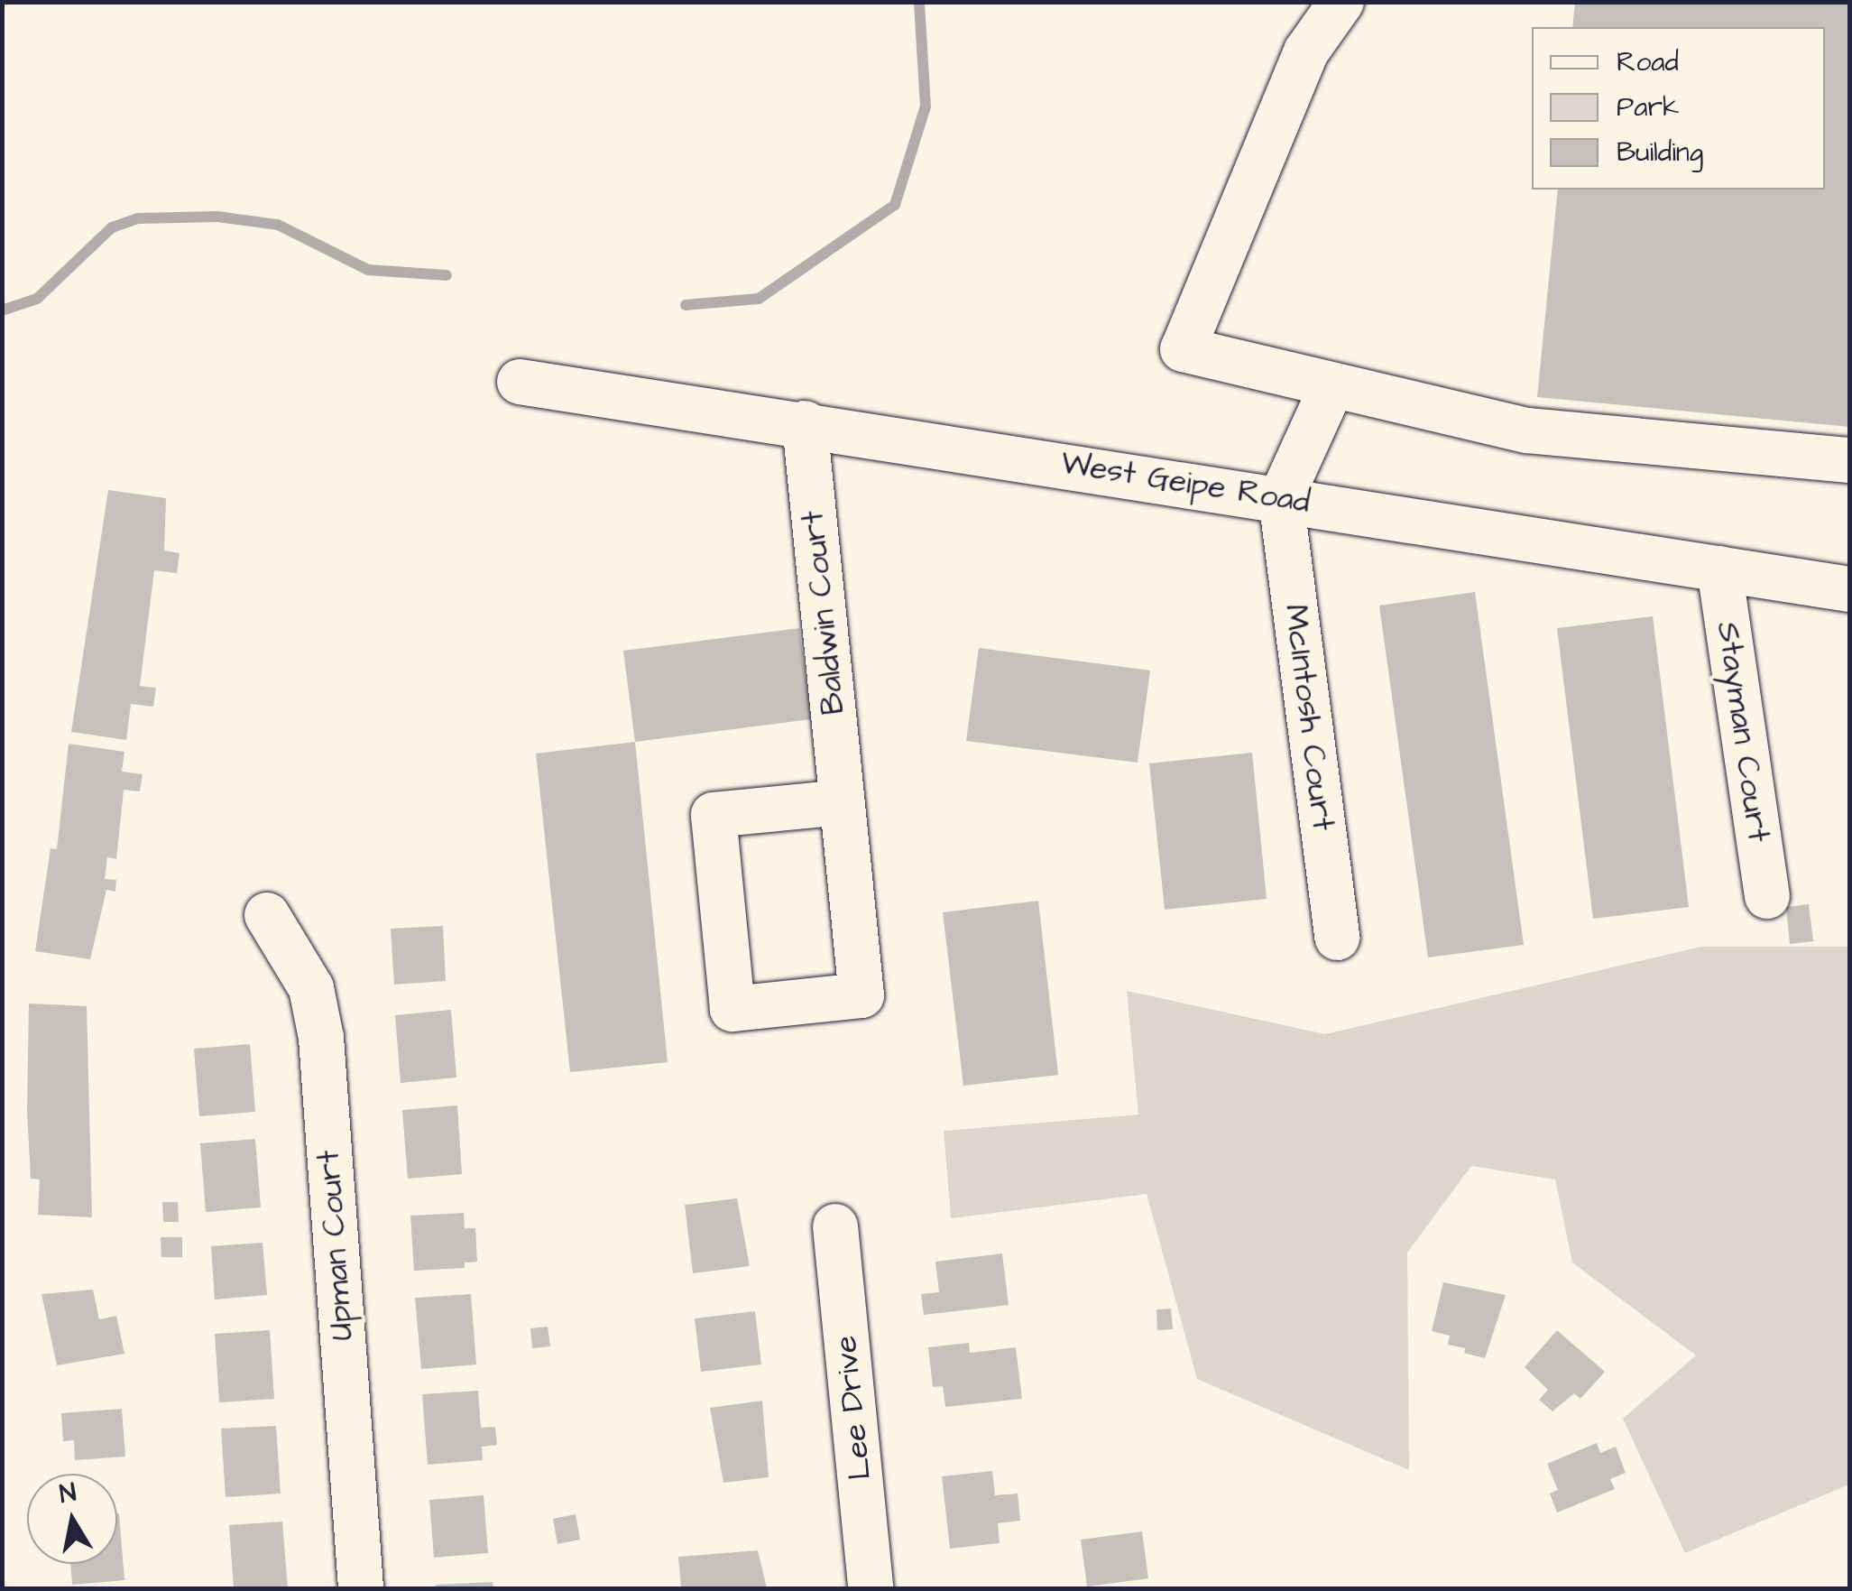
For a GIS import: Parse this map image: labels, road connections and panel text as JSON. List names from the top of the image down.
{
  "streets": {
    "street": [
      "West Geipe Road",
      "Baldwin Court",
      "McIntosh Court",
      "Stayman Court",
      "Upman Court",
      "Lee Drive"
    ]
  },
  "crossings": [
    ["West Geipe Road", "Baldwin Court"],
    ["West Geipe Road", "McIntosh Court"],
    ["West Geipe Road", "Stayman Court"]
  ],
  "legend": ["Road", "Park", "Building"],
  "north": "top"
}
